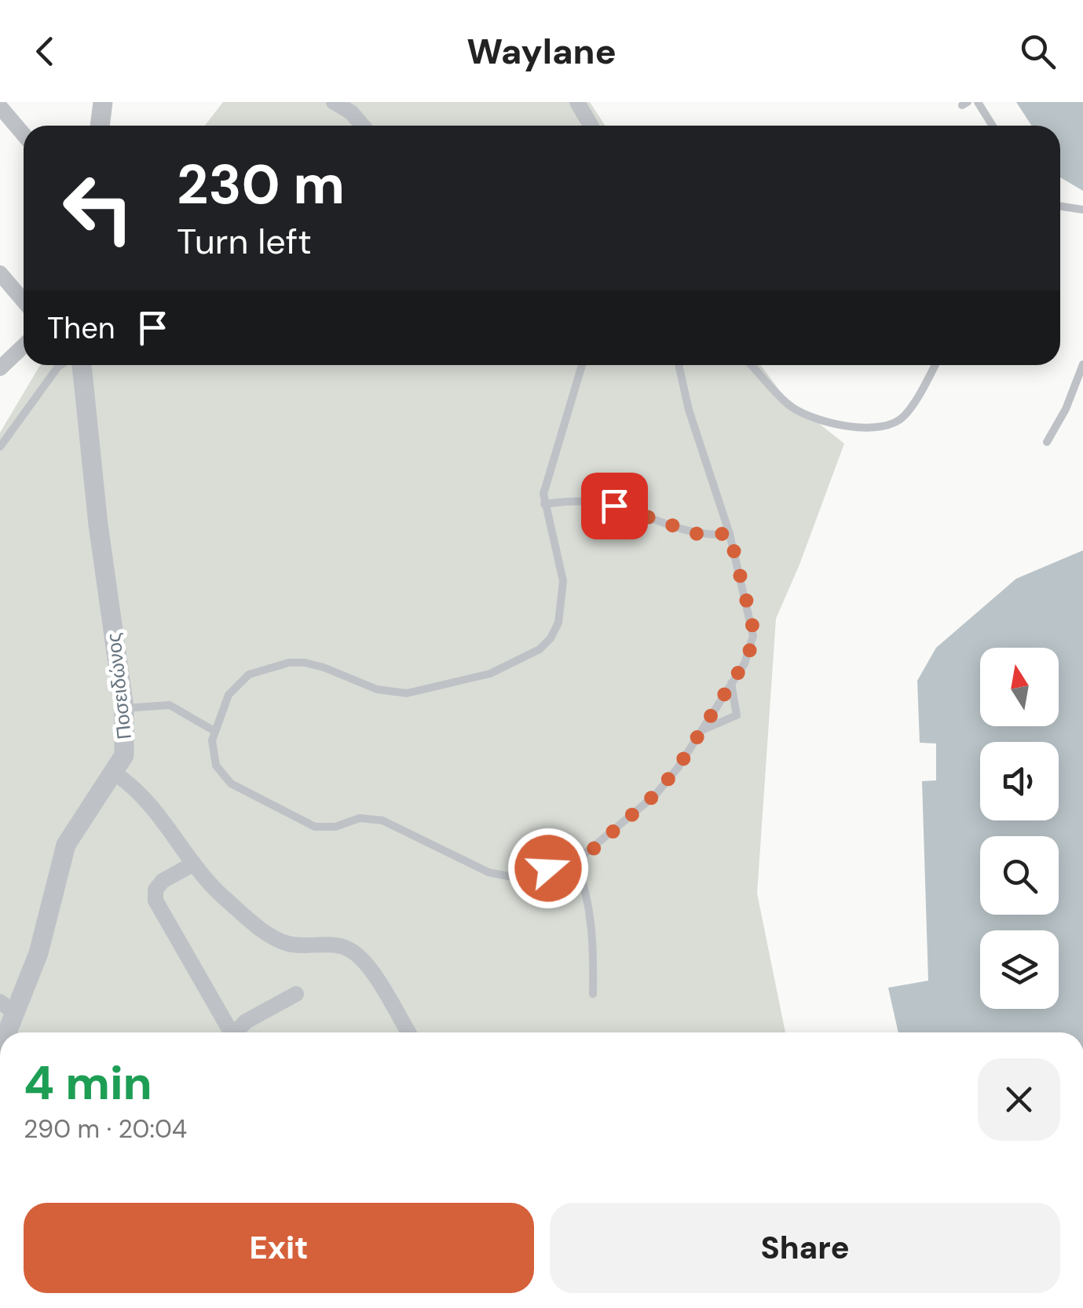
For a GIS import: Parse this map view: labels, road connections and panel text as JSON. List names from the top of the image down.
{
  "streets": {
    "street": ["Ποσειδώνος"]
  },
  "north": "top",
  "page": {
    "header": "Waylane",
    "turn": ["230 m", "Turn left"],
    "then": "Then",
    "heading": ["4 min", "290 m · 20:04"],
    "buttons": ["Exit", "Share"]
  }
}
